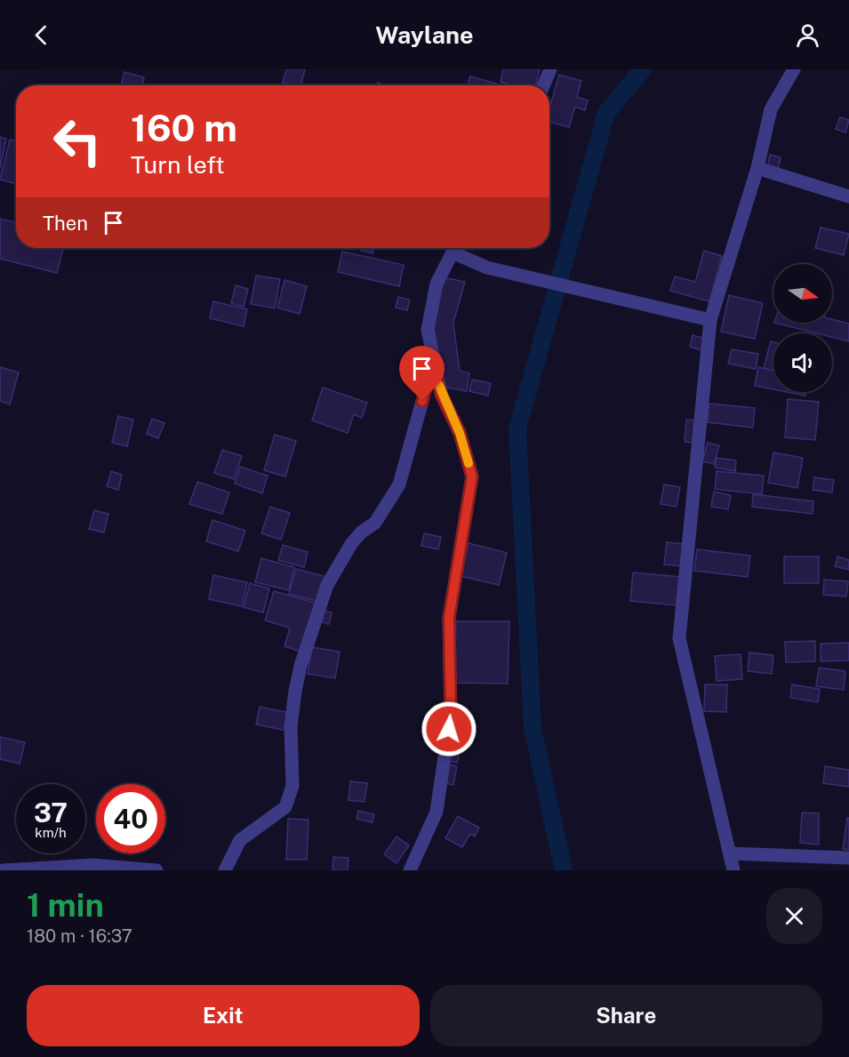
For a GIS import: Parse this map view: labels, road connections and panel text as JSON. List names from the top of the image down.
{
  "north": "right",
  "page": {
    "header": "Waylane",
    "turn": ["160 m", "Turn left"],
    "then": "Then",
    "speed": "37 km/h",
    "limit": "40",
    "heading": ["1 min", "180 m · 16:37"],
    "buttons": ["Exit", "Share"]
  }
}
